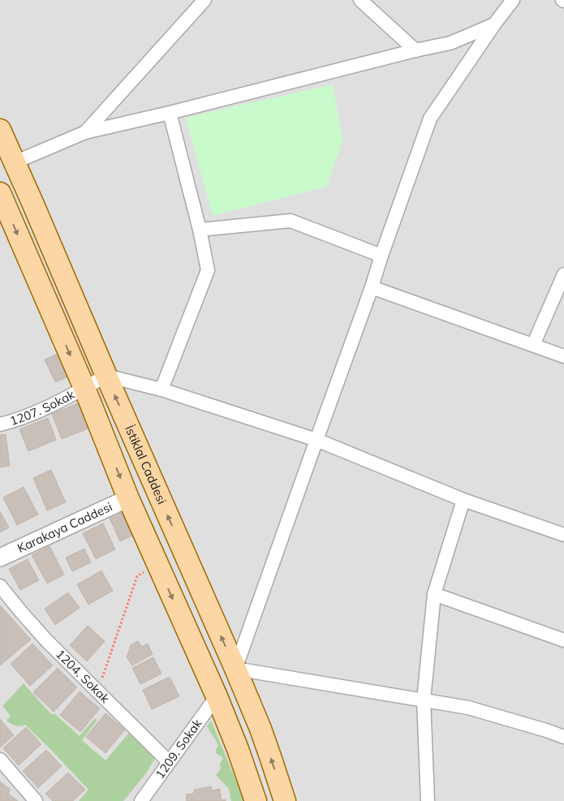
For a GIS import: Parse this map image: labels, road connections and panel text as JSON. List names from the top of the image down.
{
  "streets": {
    "main road": ["İstiklal Caddesi"],
    "street": [
      "1207. Sokak",
      "Karakaya Caddesi",
      "1204. Sokak",
      "1209. Sokak"
    ]
  },
  "crossings": [
    ["1207. Sokak", "İstiklal Caddesi"],
    ["1204. Sokak", "1209. Sokak"]
  ]
}
